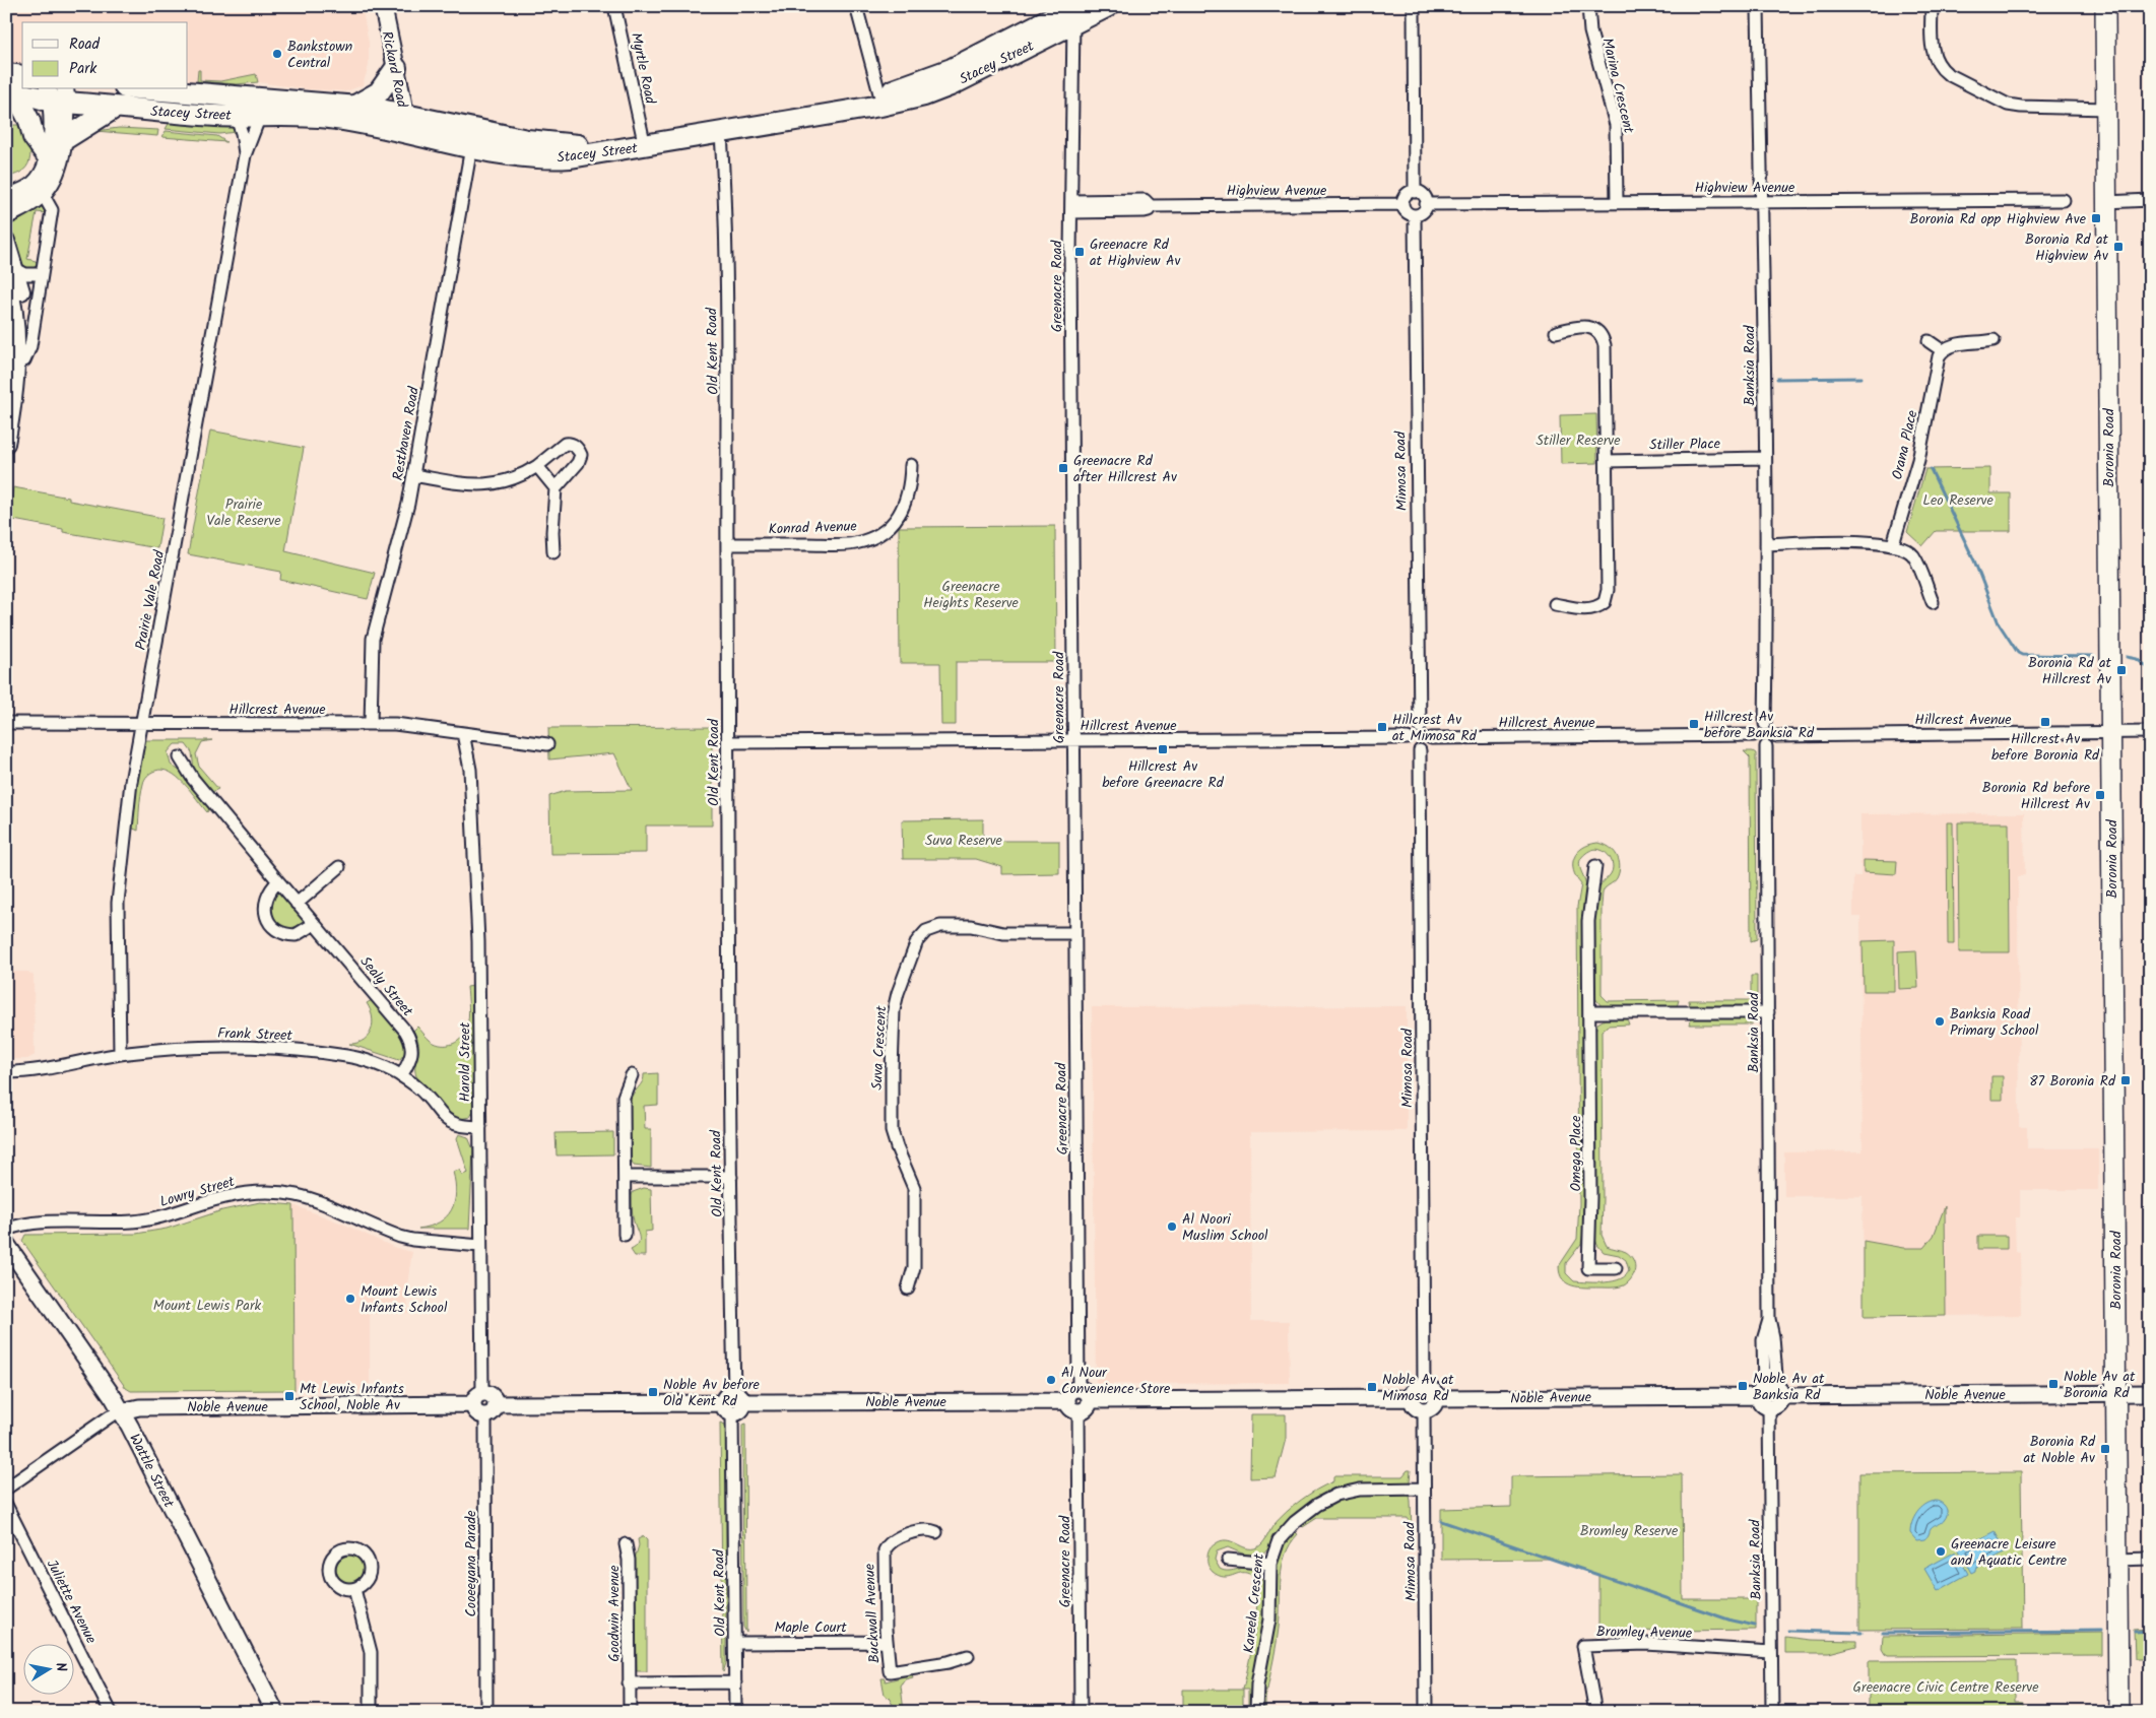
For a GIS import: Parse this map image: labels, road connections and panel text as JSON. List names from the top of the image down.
{
  "streets": {
    "highway": ["Stacey Street"],
    "main road": ["Rickard Road", "Boronia Road", "Wattle Street"],
    "street": [
      "Myrtle Road",
      "Marina Crescent",
      "Highview Avenue",
      "Greenacre Road",
      "Old Kent Road",
      "Banksia Road",
      "Resthaven Road",
      "Stiller Place",
      "Orana Place",
      "Mimosa Road",
      "Konrad Avenue",
      "Prairie Vale Road",
      "Hillcrest Avenue",
      "Sealy Street",
      "Frank Street",
      "Suva Crescent",
      "Harold Street",
      "Omega Place",
      "Lowry Street",
      "Noble Avenue",
      "Cooeeyana Parade",
      "Juliette Avenue",
      "Kareela Crescent",
      "Goodwin Avenue",
      "Buckwall Avenue",
      "Maple Court",
      "Bromley Avenue"
    ]
  },
  "crossings": [
    ["Stacey Street", "Myrtle Road"],
    ["Stacey Street", "Rickard Road"],
    ["Stacey Street", "Greenacre Road"],
    ["Stacey Street", "Old Kent Road"],
    ["Stacey Street", "Resthaven Road"],
    ["Stacey Street", "Prairie Vale Road"],
    ["Marina Crescent", "Highview Avenue"],
    ["Highview Avenue", "Greenacre Road"],
    ["Highview Avenue", "Banksia Road"],
    ["Highview Avenue", "Mimosa Road"],
    ["Greenacre Road", "Hillcrest Avenue"],
    ["Greenacre Road", "Suva Crescent"],
    ["Greenacre Road", "Noble Avenue"],
    ["Old Kent Road", "Konrad Avenue"],
    ["Old Kent Road", "Hillcrest Avenue"],
    ["Old Kent Road", "Noble Avenue"],
    ["Old Kent Road", "Maple Court"],
    ["Banksia Road", "Stiller Place"],
    ["Banksia Road", "Hillcrest Avenue"],
    ["Banksia Road", "Noble Avenue"],
    ["Banksia Road", "Bromley Avenue"],
    ["Resthaven Road", "Hillcrest Avenue"],
    ["Boronia Road", "Hillcrest Avenue"],
    ["Boronia Road", "Noble Avenue"],
    ["Mimosa Road", "Hillcrest Avenue"],
    ["Mimosa Road", "Noble Avenue"],
    ["Mimosa Road", "Kareela Crescent"],
    ["Prairie Vale Road", "Hillcrest Avenue"],
    ["Prairie Vale Road", "Frank Street"],
    ["Hillcrest Avenue", "Harold Street"],
    ["Sealy Street", "Frank Street"],
    ["Frank Street", "Harold Street"],
    ["Harold Street", "Lowry Street"],
    ["Harold Street", "Noble Avenue"],
    ["Harold Street", "Cooeeyana Parade"],
    ["Noble Avenue", "Wattle Street"],
    ["Noble Avenue", "Cooeeyana Parade"],
    ["Buckwall Avenue", "Maple Court"]
  ],
  "parks": [
    "Stiller Reserve",
    "Leo Reserve",
    "Prairie Vale Reserve",
    "Greenacre Heights Reserve",
    "Suva Reserve",
    "Mount Lewis Park",
    "Bromley Reserve",
    "Greenacre Civic Centre Reserve"
  ],
  "places": {
    "other": [
      "Bankstown Central",
      "Banksia Road Primary School",
      "Al Noori Muslim School",
      "Mount Lewis Infants School",
      "Al Nour Convenience Store",
      "Greenacre Leisure and Aquatic Centre"
    ],
    "transit": [
      "Boronia Rd opp Highview Ave",
      "Boronia Rd at Highview Av",
      "Greenacre Rd at Highview Av",
      "Greenacre Rd after Hillcrest Av",
      "Boronia Rd at Hillcrest Av",
      "Hillcrest Av before Boronia Rd",
      "Hillcrest Av before Banksia Rd",
      "Hillcrest Av at Mimosa Rd",
      "Hillcrest Av before Greenacre Rd",
      "Boronia Rd before Hillcrest Av",
      "87 Boronia Rd",
      "Noble Av at Boronia Rd",
      "Noble Av at Banksia Rd",
      "Noble Av at Mimosa Rd",
      "Noble Av before Old Kent Rd",
      "Mt Lewis Infants School, Noble Av",
      "Boronia Rd at Noble Av"
    ]
  },
  "legend": ["Road", "Park"],
  "north": "right"
}
